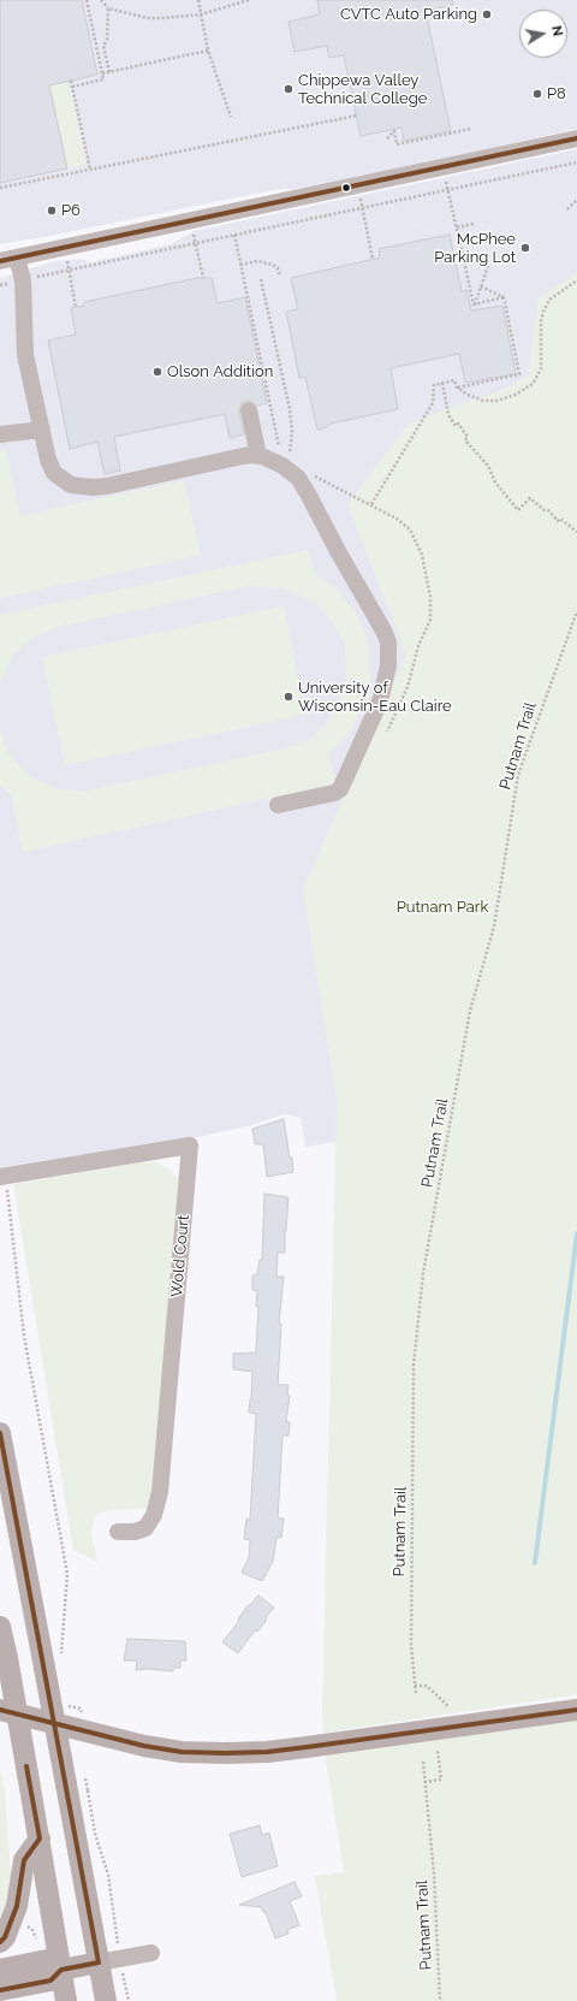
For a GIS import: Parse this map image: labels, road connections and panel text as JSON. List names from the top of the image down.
{
  "streets": {
    "street": ["Wold Court"],
    "path": ["Putnam Trail"]
  },
  "parks": ["Putnam Park"],
  "places": [
    "CVTC Auto Parking",
    "Chippewa Valley Technical College",
    "P8",
    "P6",
    "McPhee Parking Lot",
    "Olson Addition",
    "University of Wisconsin-Eau Claire"
  ],
  "north": "right"
}
